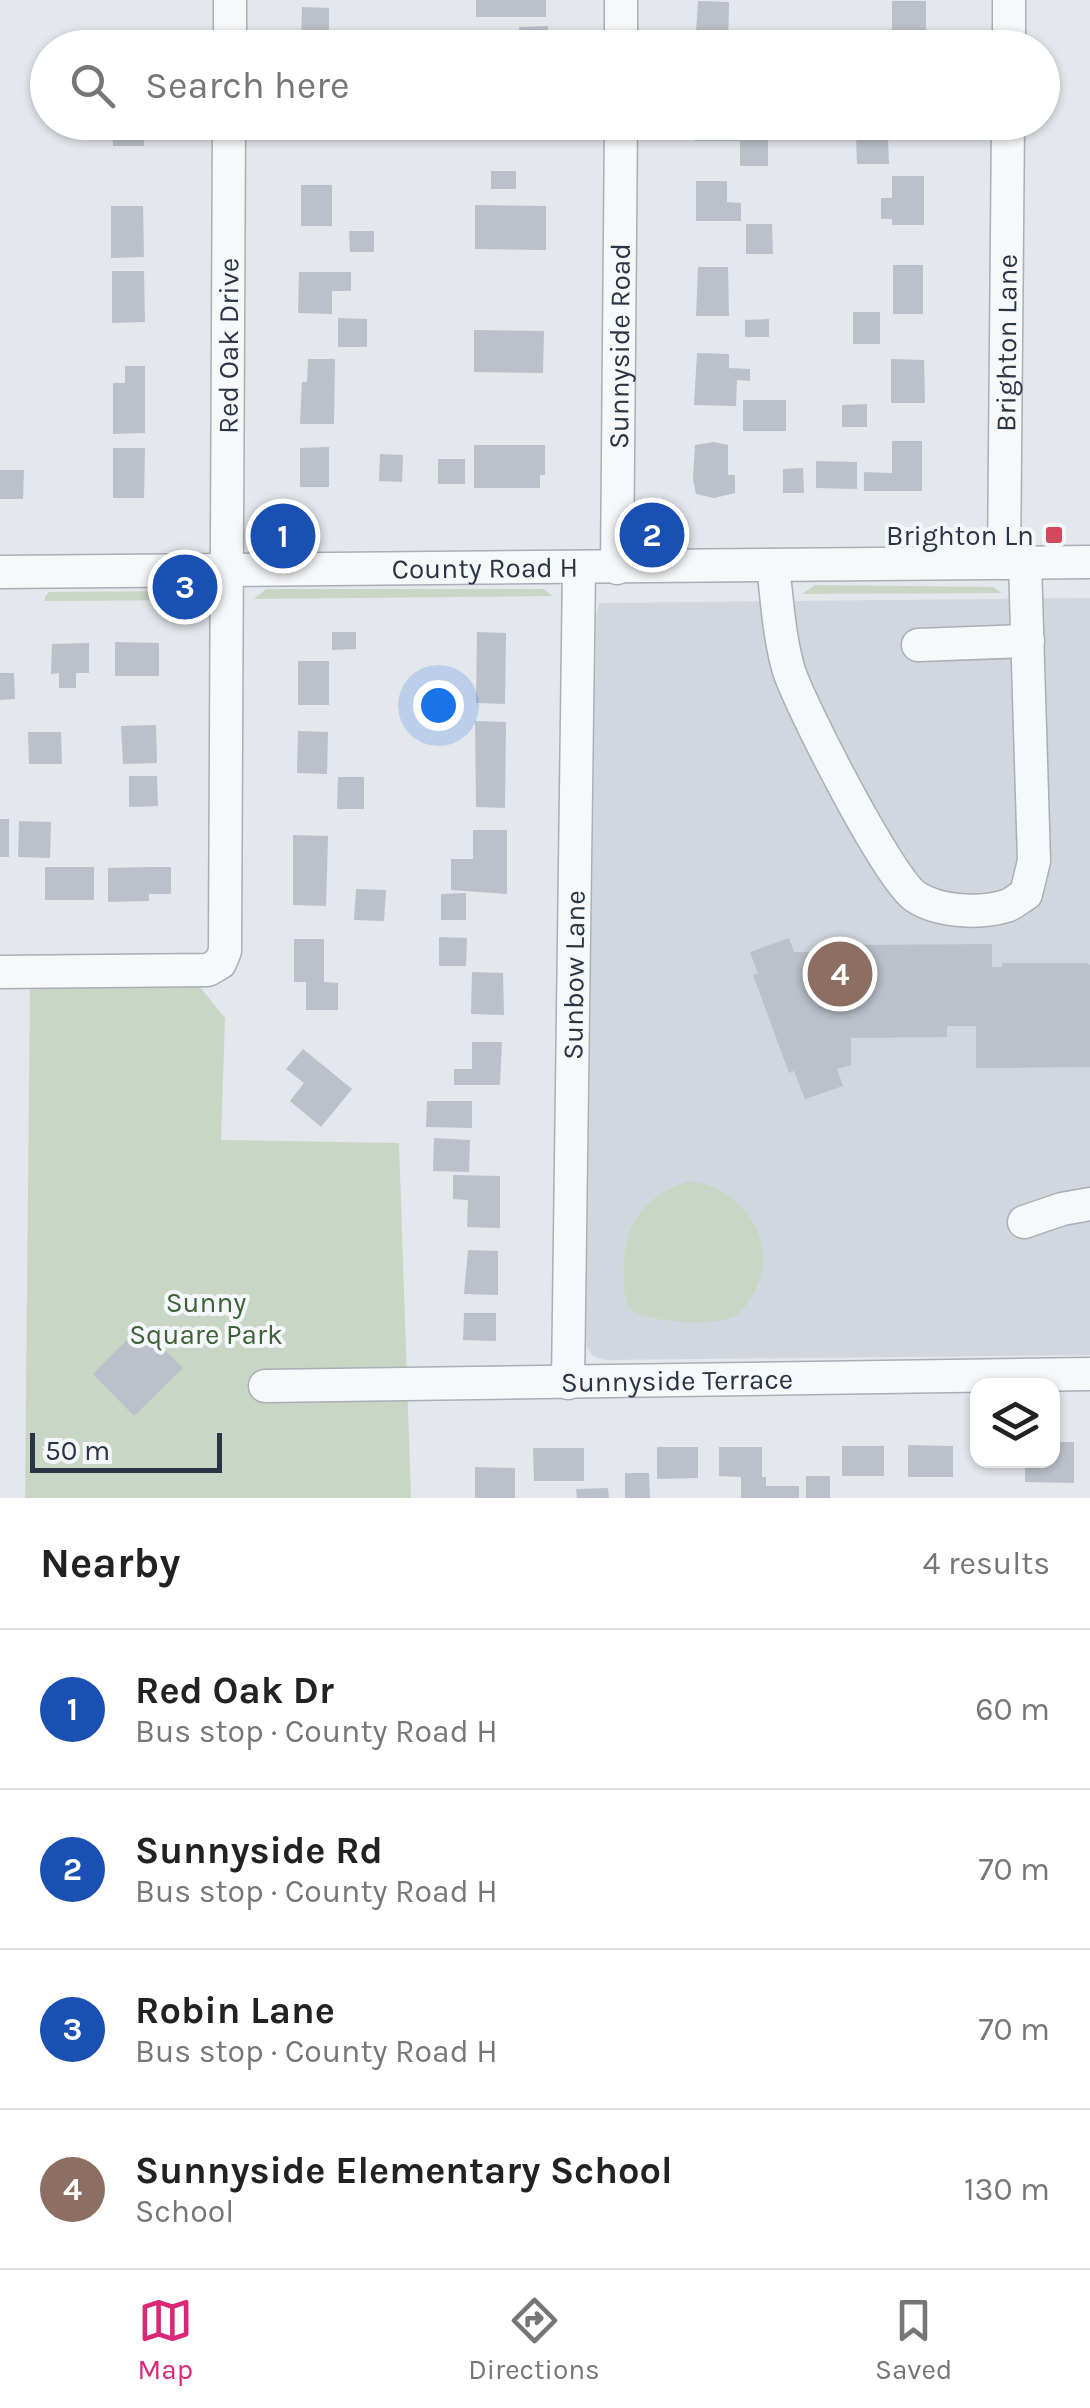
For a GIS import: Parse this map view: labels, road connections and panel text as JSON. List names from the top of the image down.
{
  "streets": {
    "street": [
      "Brighton Lane",
      "Sunnyside Road",
      "Red Oak Drive",
      "County Road H",
      "Sunbow Lane",
      "Sunnyside Terrace"
    ]
  },
  "crossings": [
    ["Brighton Lane", "County Road H"],
    ["Sunnyside Road", "County Road H"],
    ["Red Oak Drive", "County Road H"],
    ["County Road H", "Sunbow Lane"],
    ["Sunbow Lane", "Sunnyside Terrace"]
  ],
  "parks": ["Sunny Square Park"],
  "places": {
    "transit": ["Brighton Ln"]
  },
  "scale_bar": "50 m",
  "page": {
    "search": "Search here",
    "pins": [
      "2",
      "1",
      "3",
      "4"
    ],
    "scale": "50 m",
    "heading": ["Nearby", "4 results"],
    "list": [
      {
        "mark": "1",
        "name": "Red Oak Dr",
        "note": "Bus stop · County Road H",
        "value": "60 m"
      },
      {
        "mark": "2",
        "name": "Sunnyside Rd",
        "note": "Bus stop · County Road H",
        "value": "70 m"
      },
      {
        "mark": "3",
        "name": "Robin Lane",
        "note": "Bus stop · County Road H",
        "value": "70 m"
      },
      {
        "mark": "4",
        "name": "Sunnyside Elementary School",
        "note": "School",
        "value": "130 m"
      }
    ],
    "nav": ["Map", "Directions", "Saved"]
  }
}
